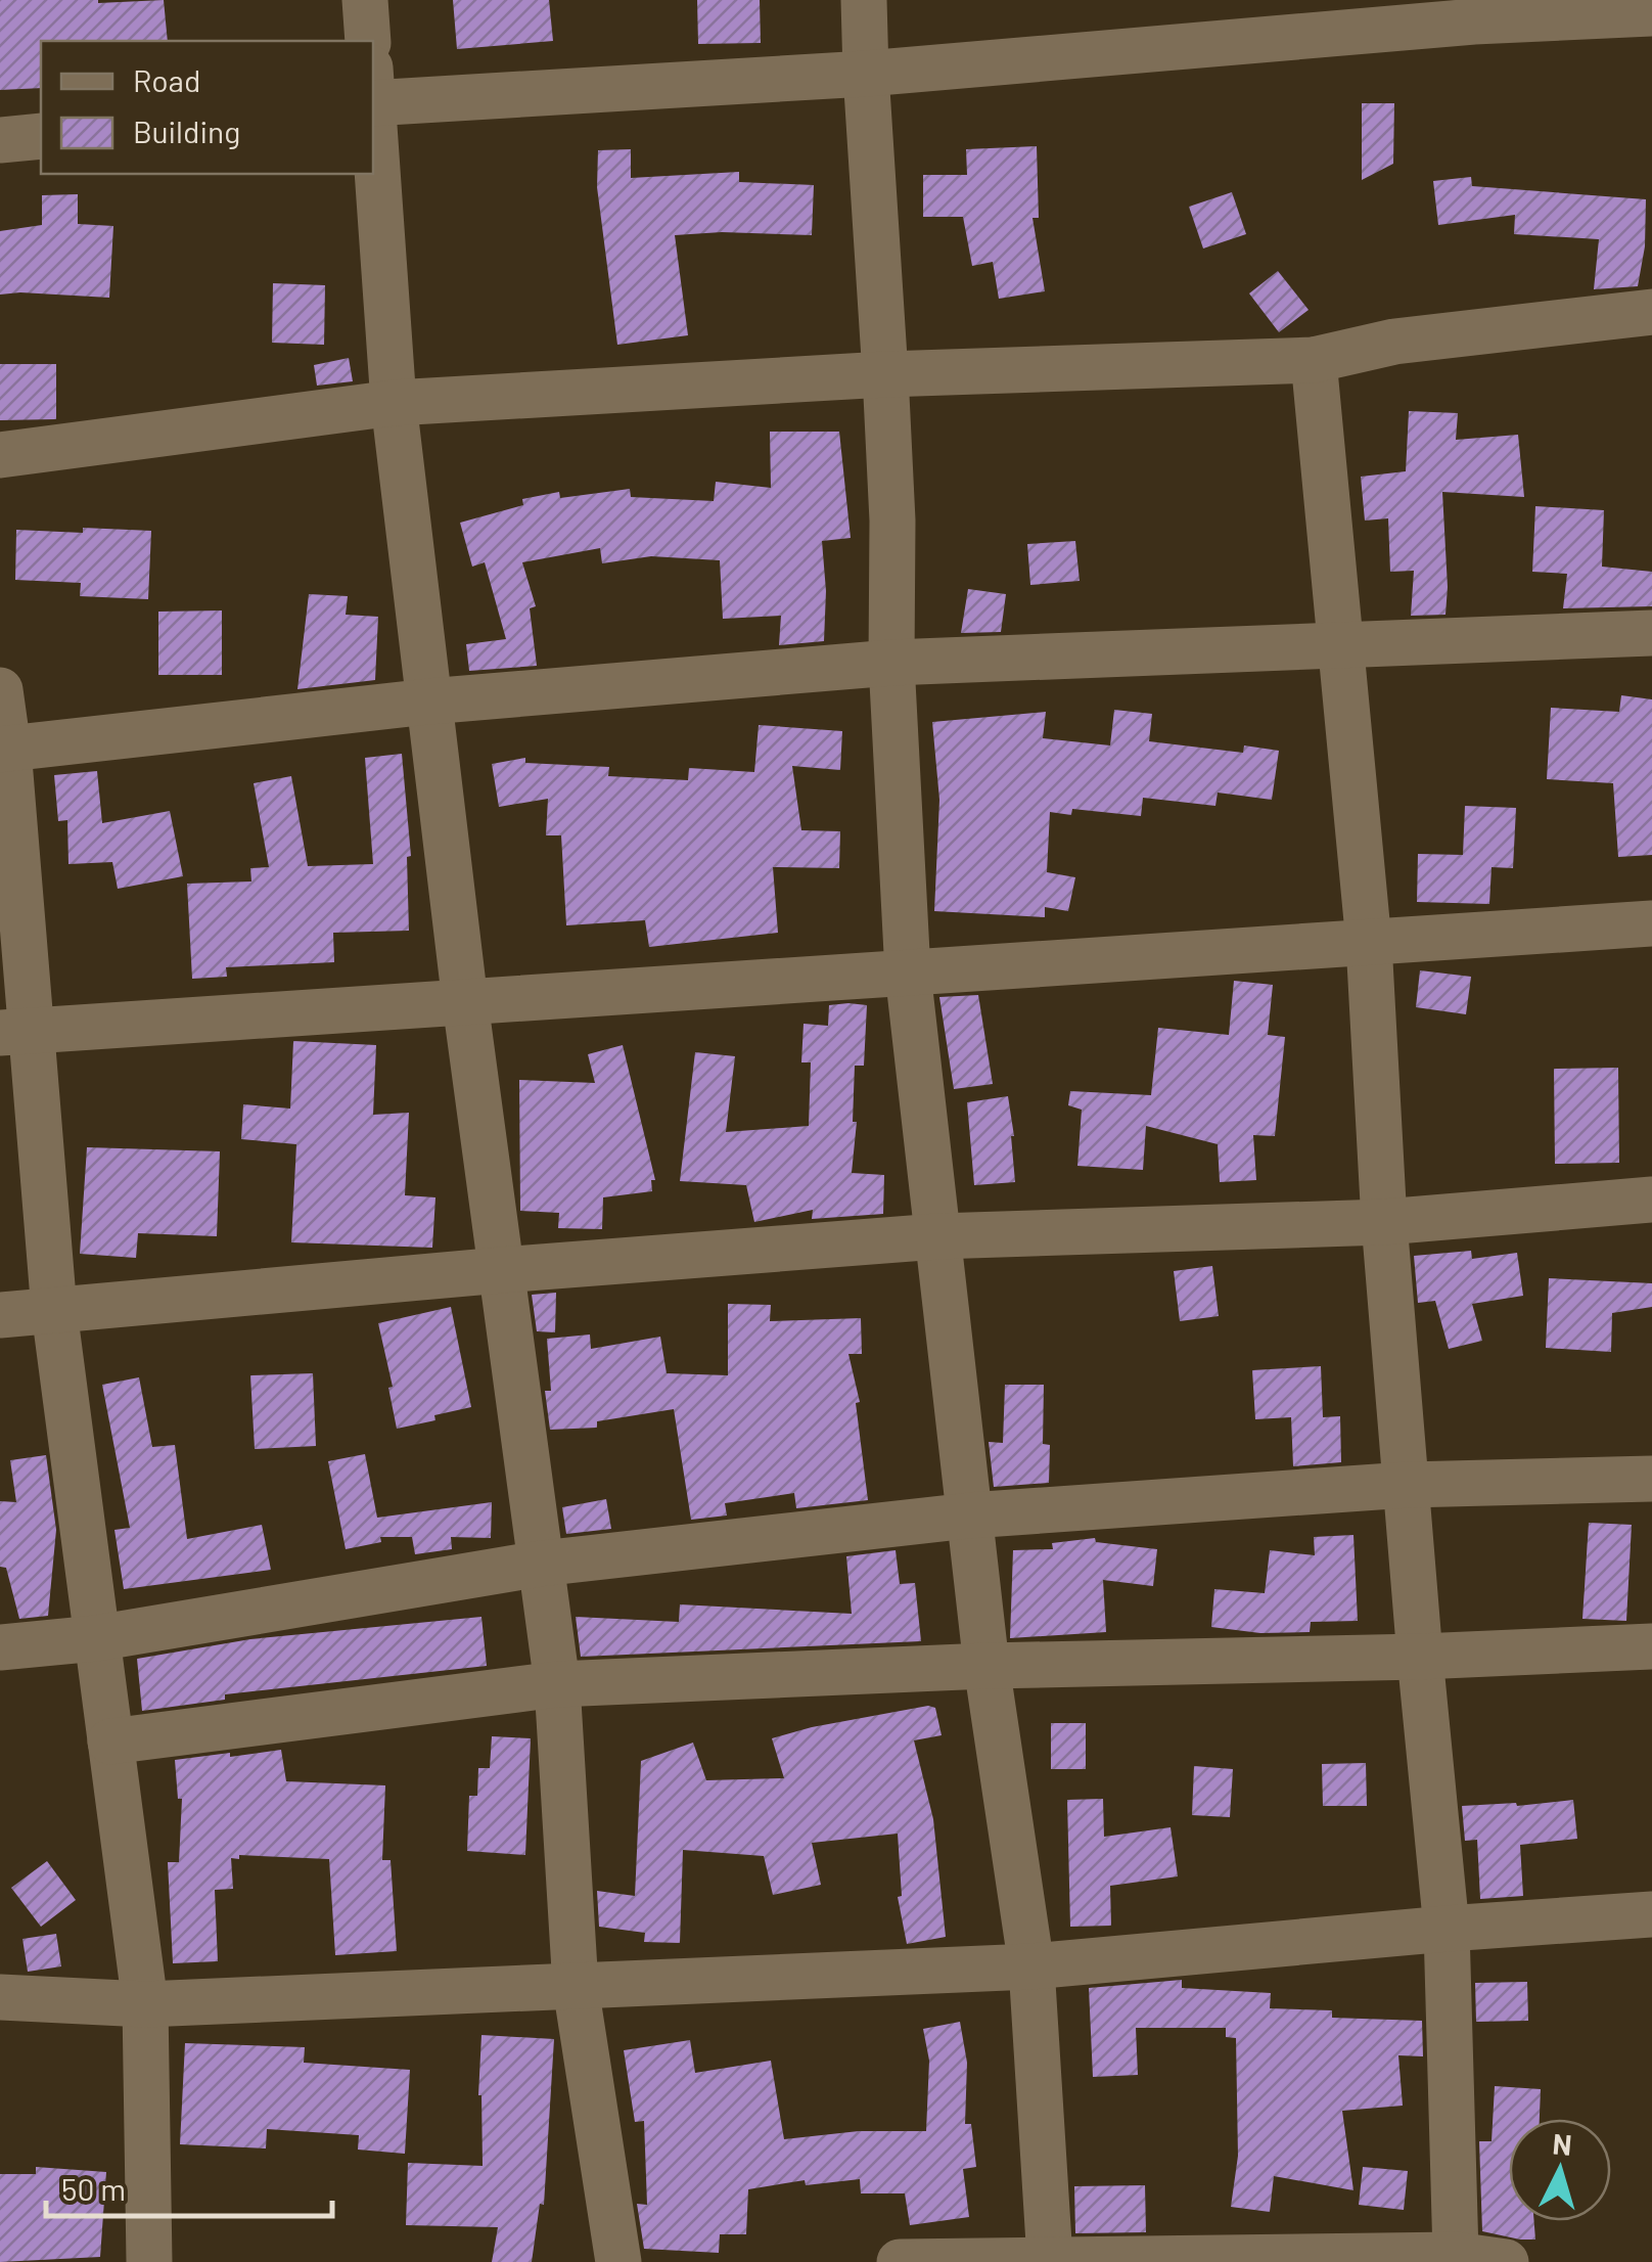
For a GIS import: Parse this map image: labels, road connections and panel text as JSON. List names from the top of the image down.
{
  "legend": ["Road", "Building"],
  "scale_bar": "50 m",
  "north": "top"
}
